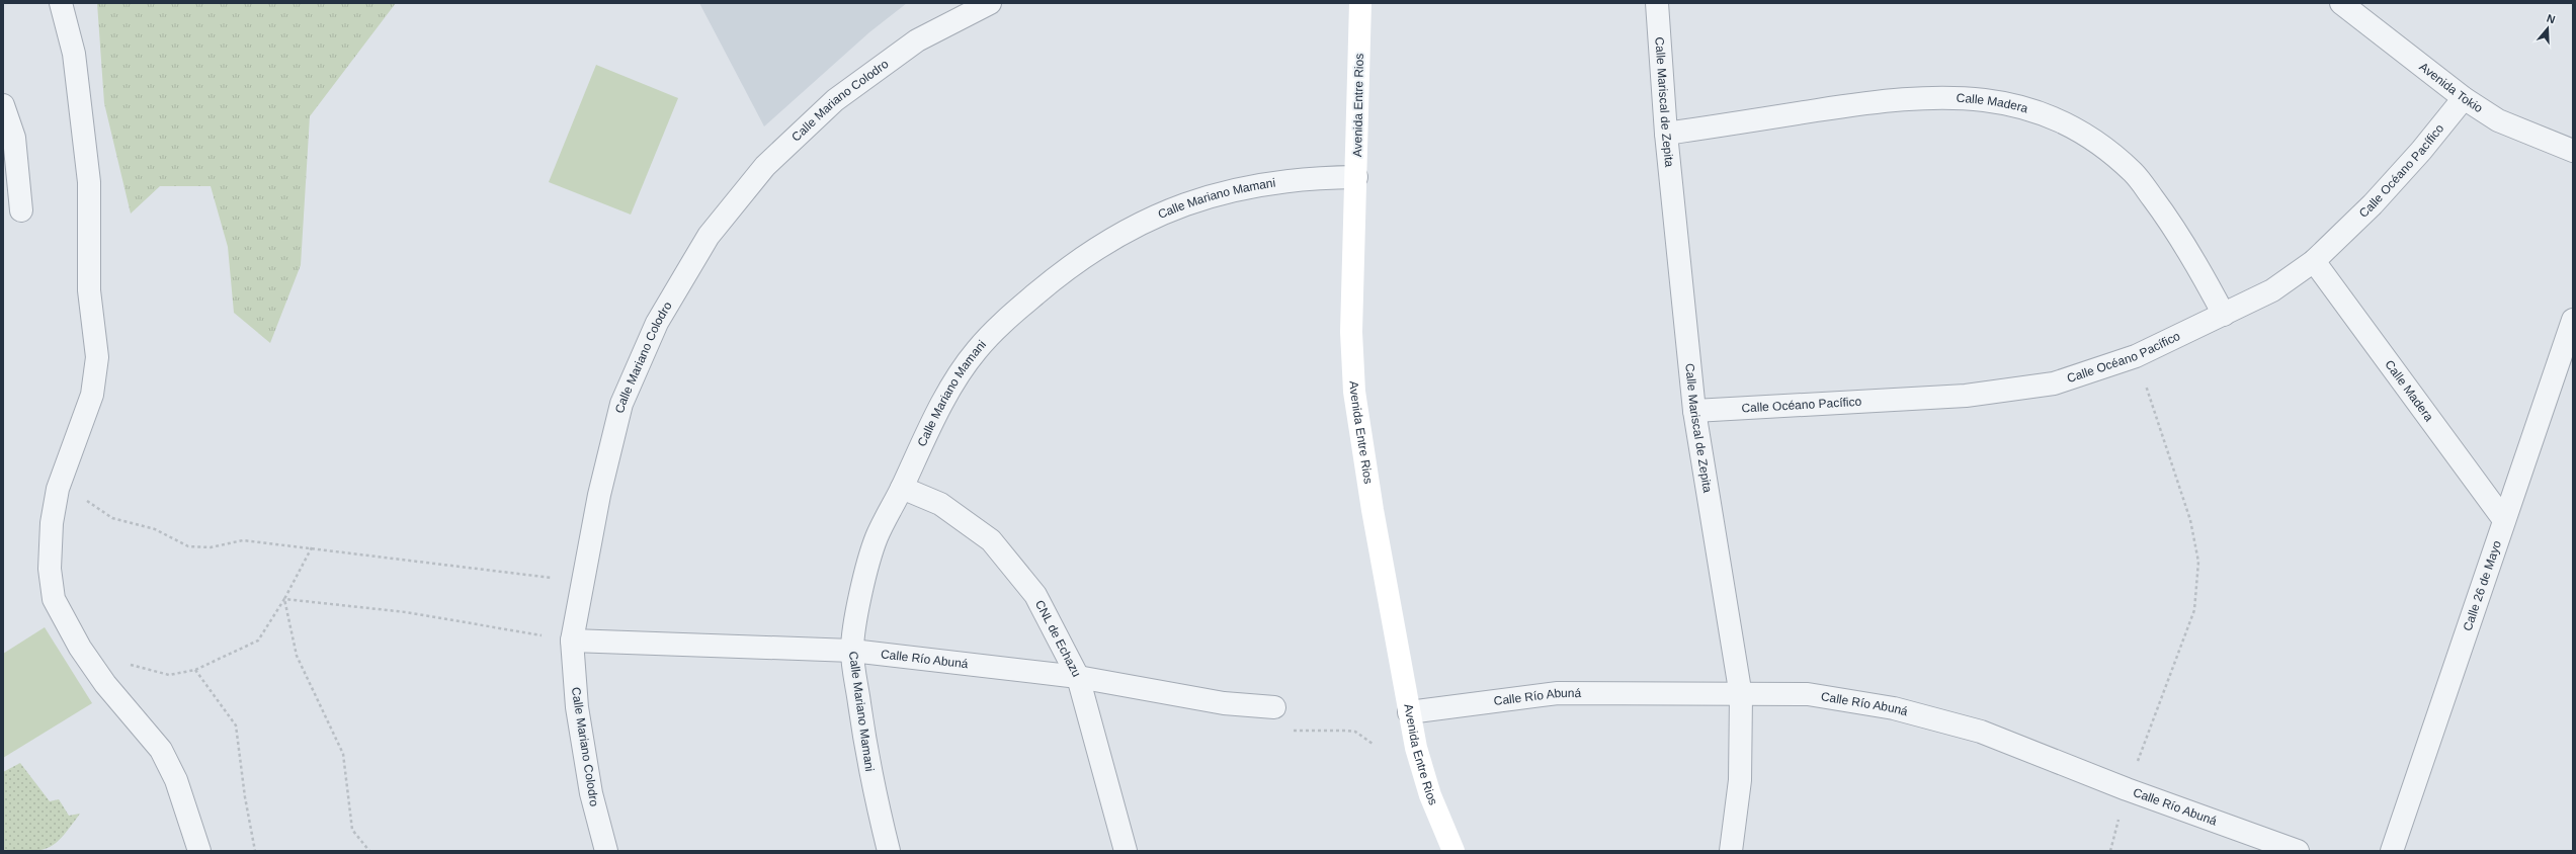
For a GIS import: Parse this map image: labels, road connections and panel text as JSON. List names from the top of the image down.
{
  "streets": {
    "main road": ["Avenida Entre Rios"],
    "street": [
      "Avenida Tokio",
      "Calle Mariano Colodro",
      "Calle Mariscal de Zepita",
      "Calle Madera",
      "Calle Océano Pacífico",
      "Calle Mariano Mamani",
      "Calle 26 de Mayo",
      "CNL de Echazu",
      "Calle Río Abuná"
    ]
  },
  "crossings": [
    ["Avenida Tokio", "Calle Océano Pacífico"],
    ["Calle Mariano Colodro", "Calle Río Abuná"],
    ["Calle Mariscal de Zepita", "Calle Madera"],
    ["Calle Mariscal de Zepita", "Calle Océano Pacífico"],
    ["Calle Mariscal de Zepita", "Calle Río Abuná"],
    ["Calle Madera", "Calle Océano Pacífico"],
    ["Calle Madera", "Calle 26 de Mayo"],
    ["Avenida Entre Rios", "Calle Mariano Mamani"],
    ["Avenida Entre Rios", "Calle Río Abuná"],
    ["Calle Mariano Mamani", "CNL de Echazu"],
    ["Calle Mariano Mamani", "Calle Río Abuná"],
    ["CNL de Echazu", "Calle Río Abuná"]
  ],
  "north": "top"
}
